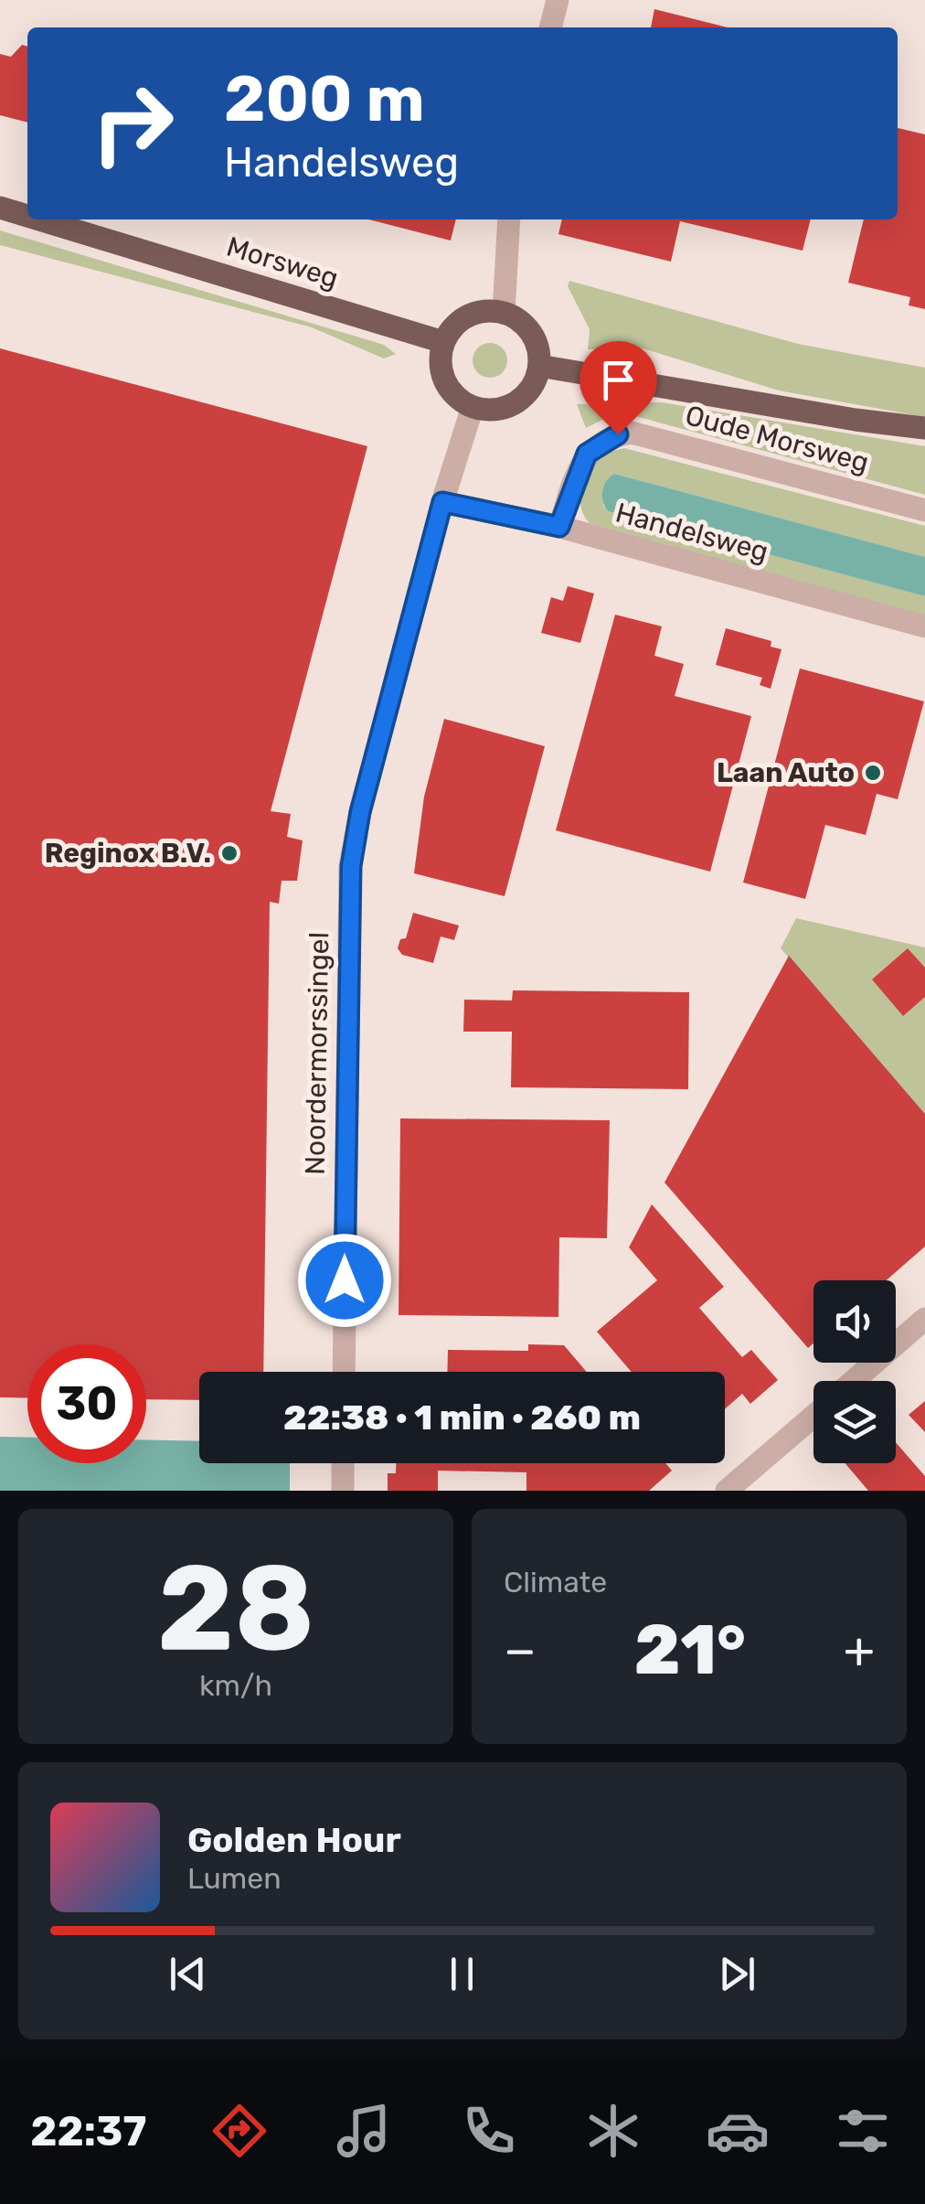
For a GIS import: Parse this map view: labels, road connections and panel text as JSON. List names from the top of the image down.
{
  "streets": {
    "main road": ["Morsweg"],
    "street": ["Oude Morsweg", "Handelsweg", "Noordermorssingel"]
  },
  "crossings": [
    ["Morsweg", "Noordermorssingel"],
    ["Oude Morsweg", "Handelsweg"],
    ["Handelsweg", "Noordermorssingel"]
  ],
  "places": ["Laan Auto", "Reginox B.V."],
  "page": {
    "turn": ["200 m", "Handelsweg"],
    "limit": "30",
    "trip": "22:38 · 1 min · 260 m",
    "tile": [
      ["28", "km/h"],
      "Climate"
    ],
    "heat": ["−", "21°", "+"],
    "song": ["Golden Hour", "Lumen"],
    "tabs": "22:37"
  }
}
